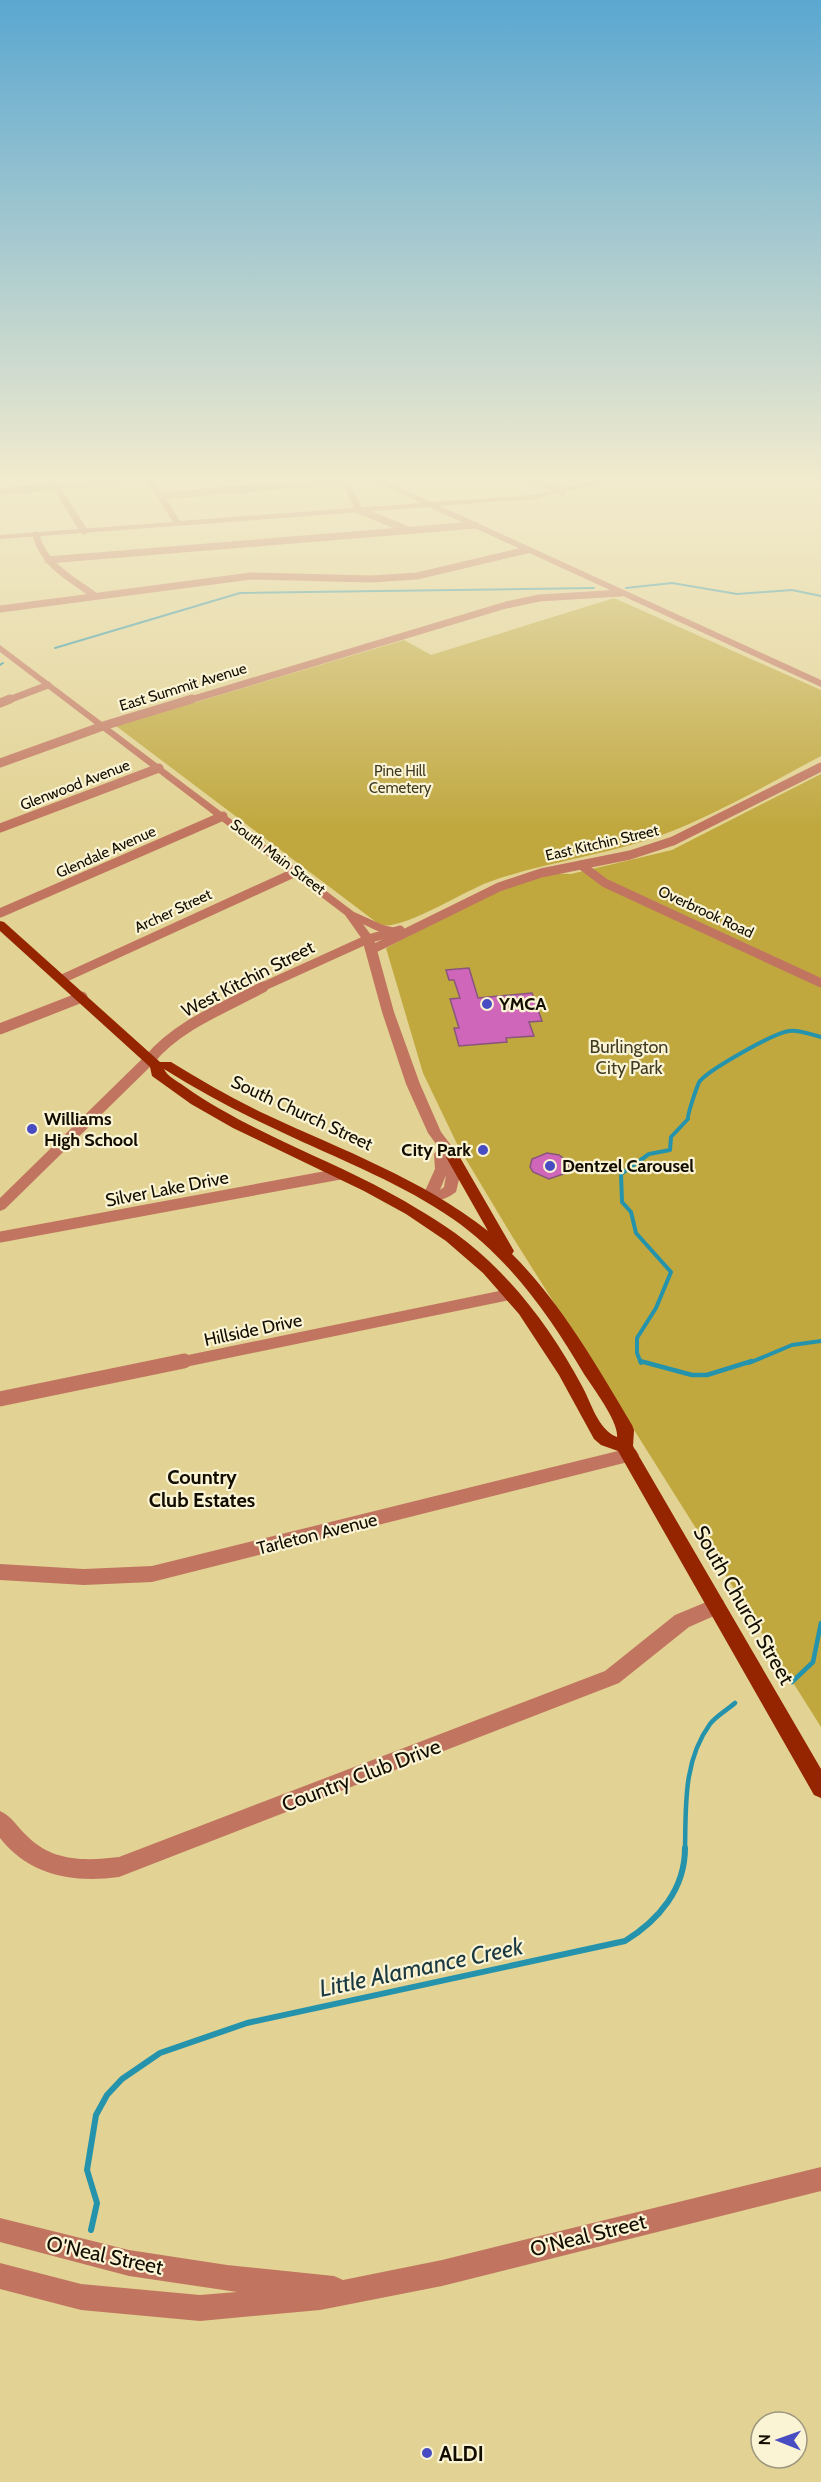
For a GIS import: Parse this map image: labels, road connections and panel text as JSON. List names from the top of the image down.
{
  "streets": {
    "main road": ["South Church Street"],
    "street": [
      "East Summit Avenue",
      "Glenwood Avenue",
      "East Kitchin Street",
      "Glendale Avenue",
      "South Main Street",
      "Archer Street",
      "Overbrook Road",
      "West Kitchin Street",
      "Silver Lake Drive",
      "Hillside Drive",
      "Tarleton Avenue",
      "Country Club Drive",
      "O'Neal Street"
    ]
  },
  "crossings": [
    ["East Summit Avenue", "South Main Street"],
    ["Glenwood Avenue", "South Main Street"],
    ["East Kitchin Street", "South Main Street"],
    ["East Kitchin Street", "Overbrook Road"],
    ["East Kitchin Street", "West Kitchin Street"],
    ["Glendale Avenue", "South Main Street"],
    ["South Main Street", "Archer Street"],
    ["South Main Street", "West Kitchin Street"],
    ["Archer Street", "South Church Street"],
    ["West Kitchin Street", "South Church Street"],
    ["South Church Street", "Silver Lake Drive"],
    ["South Church Street", "Hillside Drive"],
    ["South Church Street", "Tarleton Avenue"],
    ["South Church Street", "Country Club Drive"]
  ],
  "districts": ["Country Club Estates"],
  "water": ["Little Alamance Creek"],
  "parks": ["Pine Hill Cemetery", "Burlington City Park"],
  "places": [
    "YMCA",
    "Williams High School",
    "City Park",
    "Dentzel Carousel",
    "ALDI"
  ],
  "north": "left"
}
